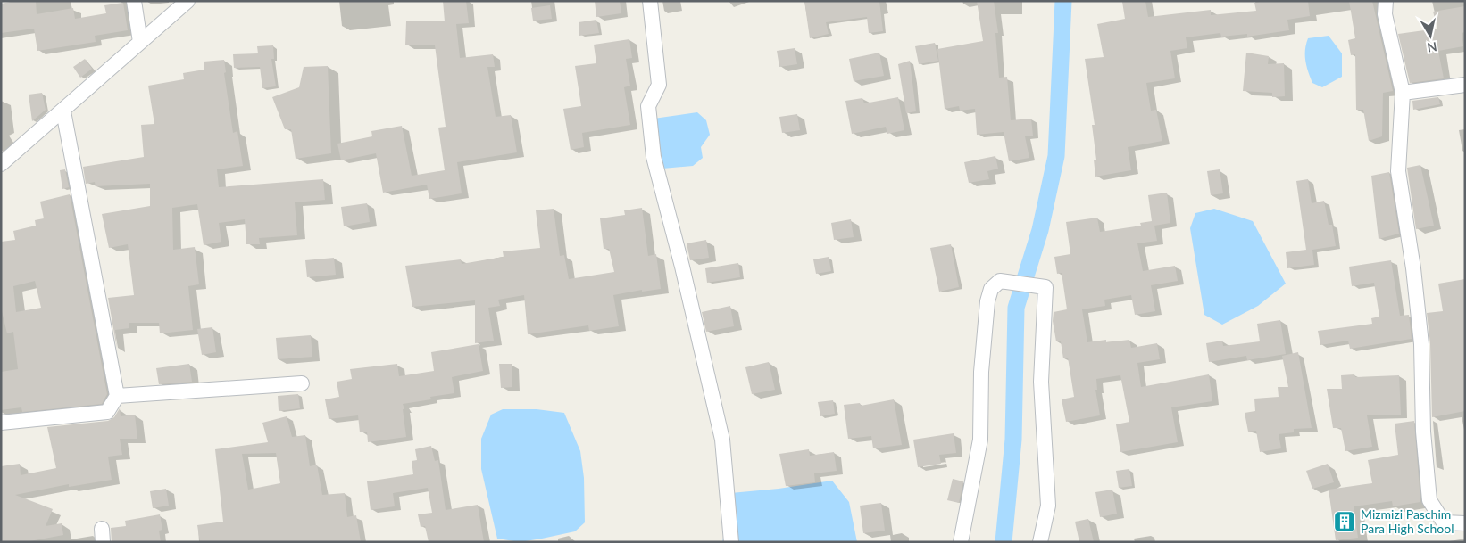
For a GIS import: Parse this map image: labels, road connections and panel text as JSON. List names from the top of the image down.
{
  "places": {
    "building": ["Mizmizi Paschim Para High School"]
  },
  "north": "bottom"
}
